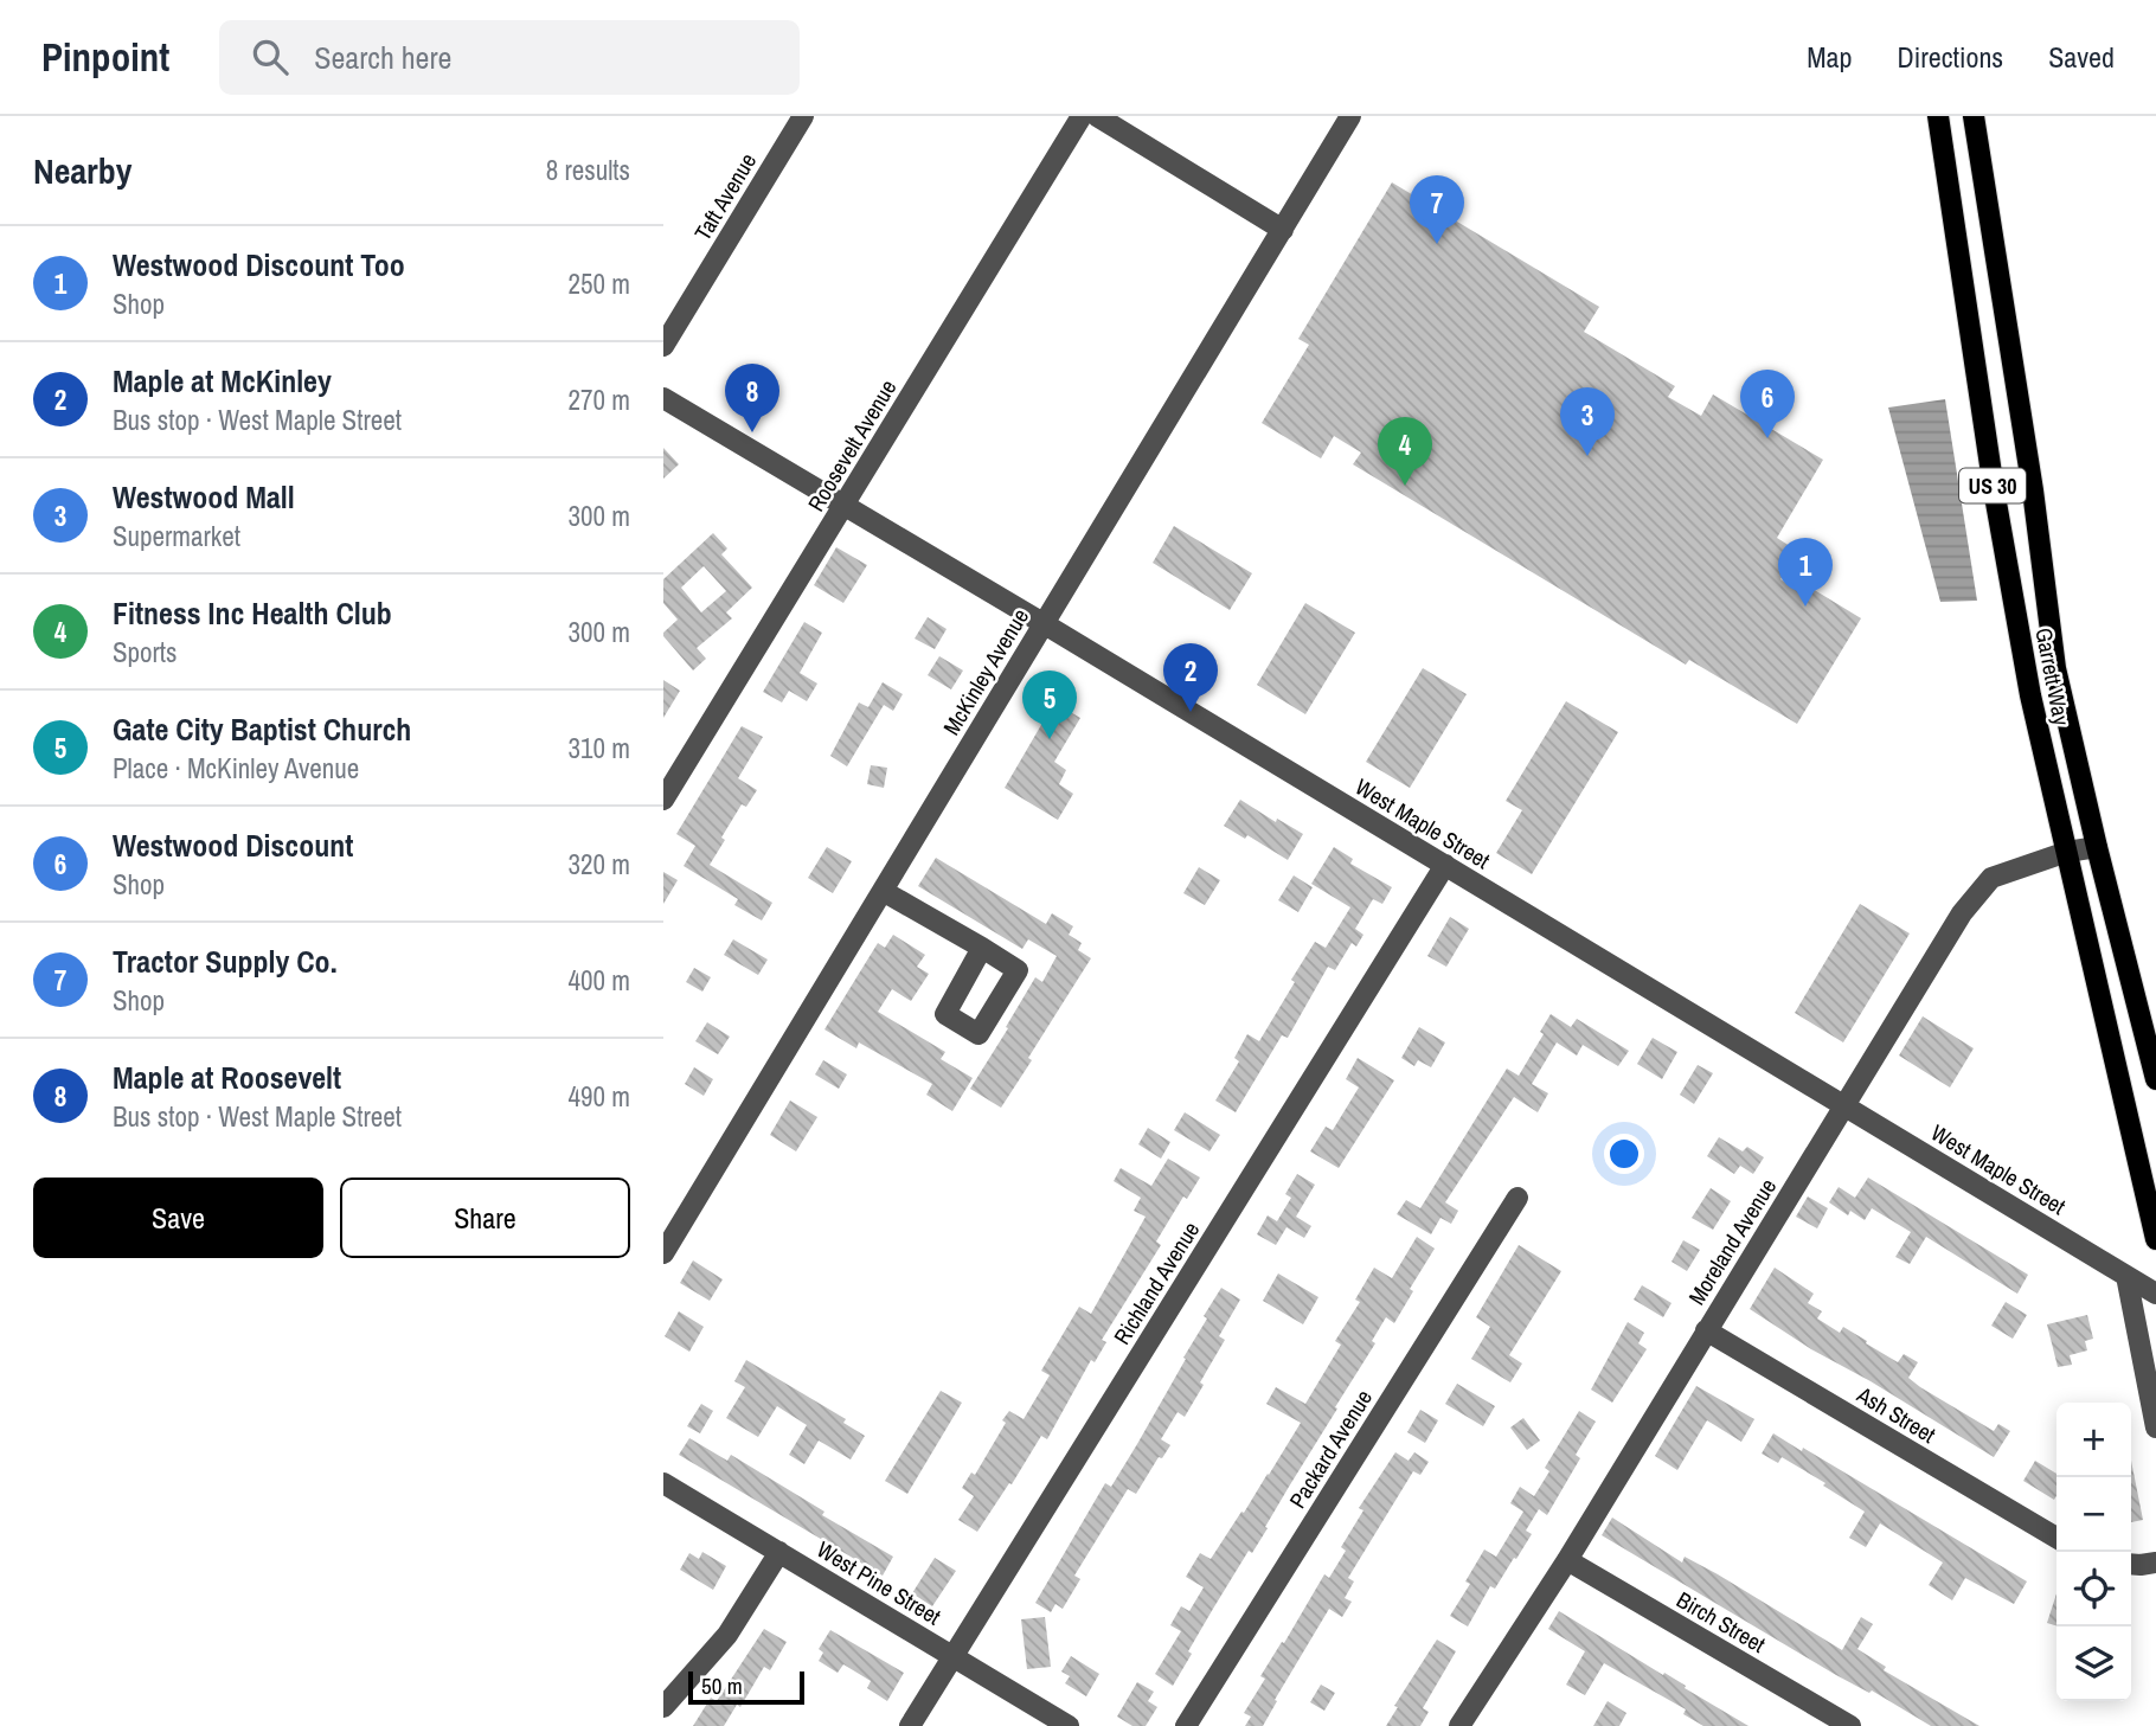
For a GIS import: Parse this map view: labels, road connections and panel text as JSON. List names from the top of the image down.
{
  "streets": {
    "main road": ["US 30", "Garrett Way"],
    "street": [
      "Taft Avenue",
      "Roosevelt Avenue",
      "McKinley Avenue",
      "West Maple Street",
      "Moreland Avenue",
      "Richland Avenue",
      "Ash Street",
      "Packard Avenue",
      "West Pine Street",
      "Birch Street"
    ]
  },
  "crossings": [
    ["Roosevelt Avenue", "West Maple Street"],
    ["McKinley Avenue", "West Maple Street"],
    ["Garrett Way", "Moreland Avenue"],
    ["West Maple Street", "Moreland Avenue"],
    ["West Maple Street", "Richland Avenue"],
    ["Moreland Avenue", "Ash Street"],
    ["Moreland Avenue", "Birch Street"],
    ["Richland Avenue", "West Pine Street"]
  ],
  "scale_bar": "50 m",
  "page": {
    "header": "Pinpoint",
    "search": "Search here",
    "nav": ["Map", "Directions", "Saved"],
    "heading": ["Nearby", "8 results"],
    "pins": [
      "7",
      "8",
      "6",
      "3",
      "4",
      "1",
      "2",
      "5"
    ],
    "list": [
      {
        "mark": "1",
        "name": "Westwood Discount Too",
        "note": "Shop",
        "value": "250 m"
      },
      {
        "mark": "2",
        "name": "Maple at McKinley",
        "note": "Bus stop · West Maple Street",
        "value": "270 m"
      },
      {
        "mark": "3",
        "name": "Westwood Mall",
        "note": "Supermarket",
        "value": "300 m"
      },
      {
        "mark": "4",
        "name": "Fitness Inc Health Club",
        "note": "Sports",
        "value": "300 m"
      },
      {
        "mark": "5",
        "name": "Gate City Baptist Church",
        "note": "Place · McKinley Avenue",
        "value": "310 m"
      },
      {
        "mark": "6",
        "name": "Westwood Discount",
        "note": "Shop",
        "value": "320 m"
      },
      {
        "mark": "7",
        "name": "Tractor Supply Co.",
        "note": "Shop",
        "value": "400 m"
      },
      {
        "mark": "8",
        "name": "Maple at Roosevelt",
        "note": "Bus stop · West Maple Street",
        "value": "490 m"
      }
    ],
    "buttons": ["Save", "Share"],
    "map_buttons": ["+", "−"],
    "scale": "50 m"
  }
}
